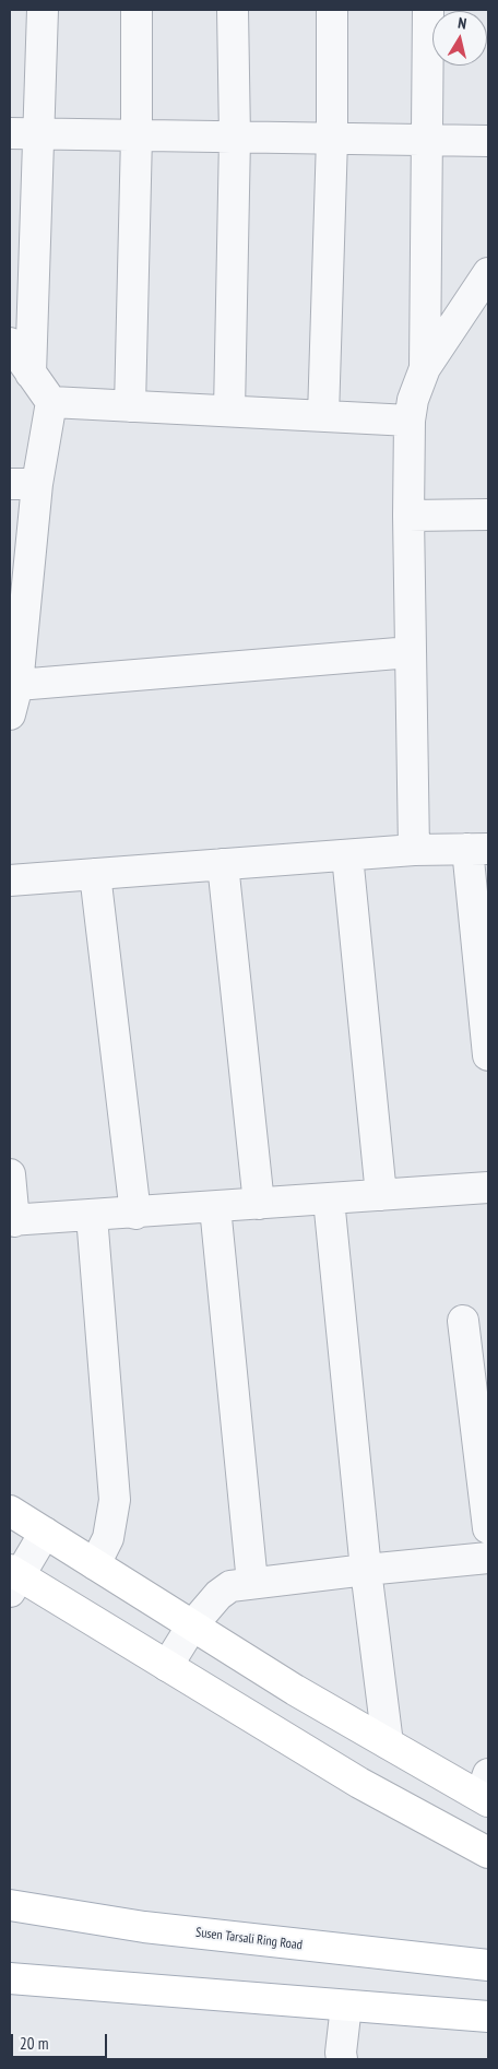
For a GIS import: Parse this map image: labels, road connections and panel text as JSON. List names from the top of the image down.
{
  "streets": {
    "street": ["Susen Tarsali Ring Road"]
  },
  "scale_bar": "20 m",
  "north": "top"
}
